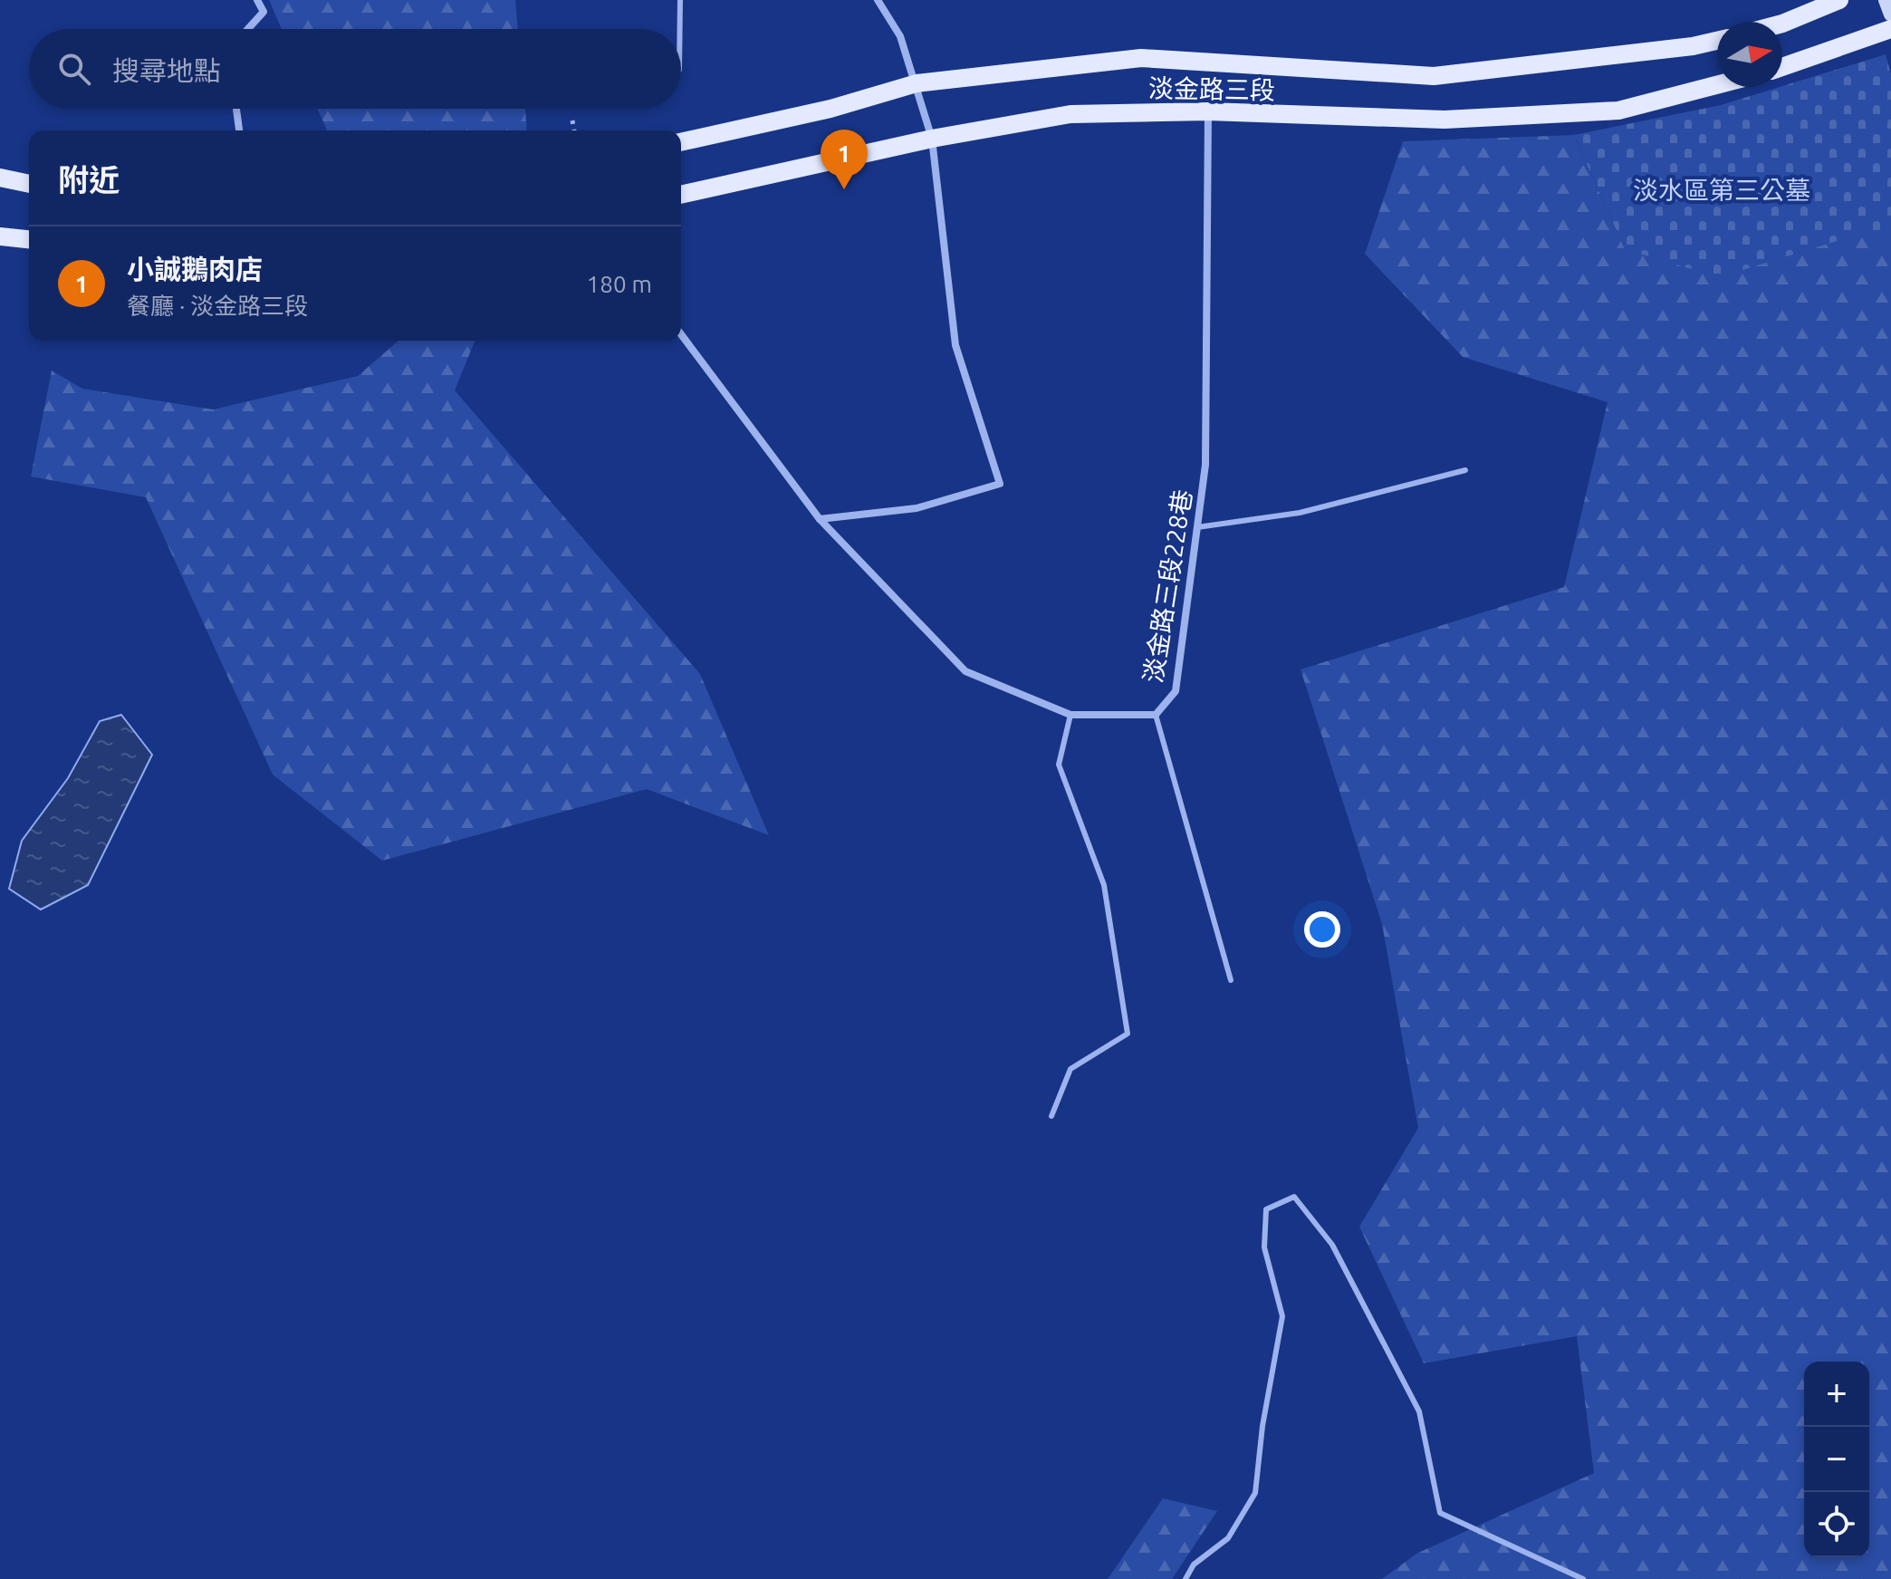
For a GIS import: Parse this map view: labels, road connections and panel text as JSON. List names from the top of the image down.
{
  "streets": {
    "main road": ["淡金路三段"],
    "street": ["淡金路三段228巷"]
  },
  "crossings": [
    ["淡金路三段", "淡金路三段228巷"]
  ],
  "parks": ["淡水區第三公墓"],
  "north": "right",
  "page": {
    "search": "搜尋地點",
    "pins": "1",
    "heading": "附近",
    "list": [
      {
        "mark": "1",
        "name": "小誠鵝肉店",
        "note": "餐廳 · 淡金路三段",
        "value": "180 m"
      }
    ],
    "map_buttons": ["+", "−"]
  }
}
